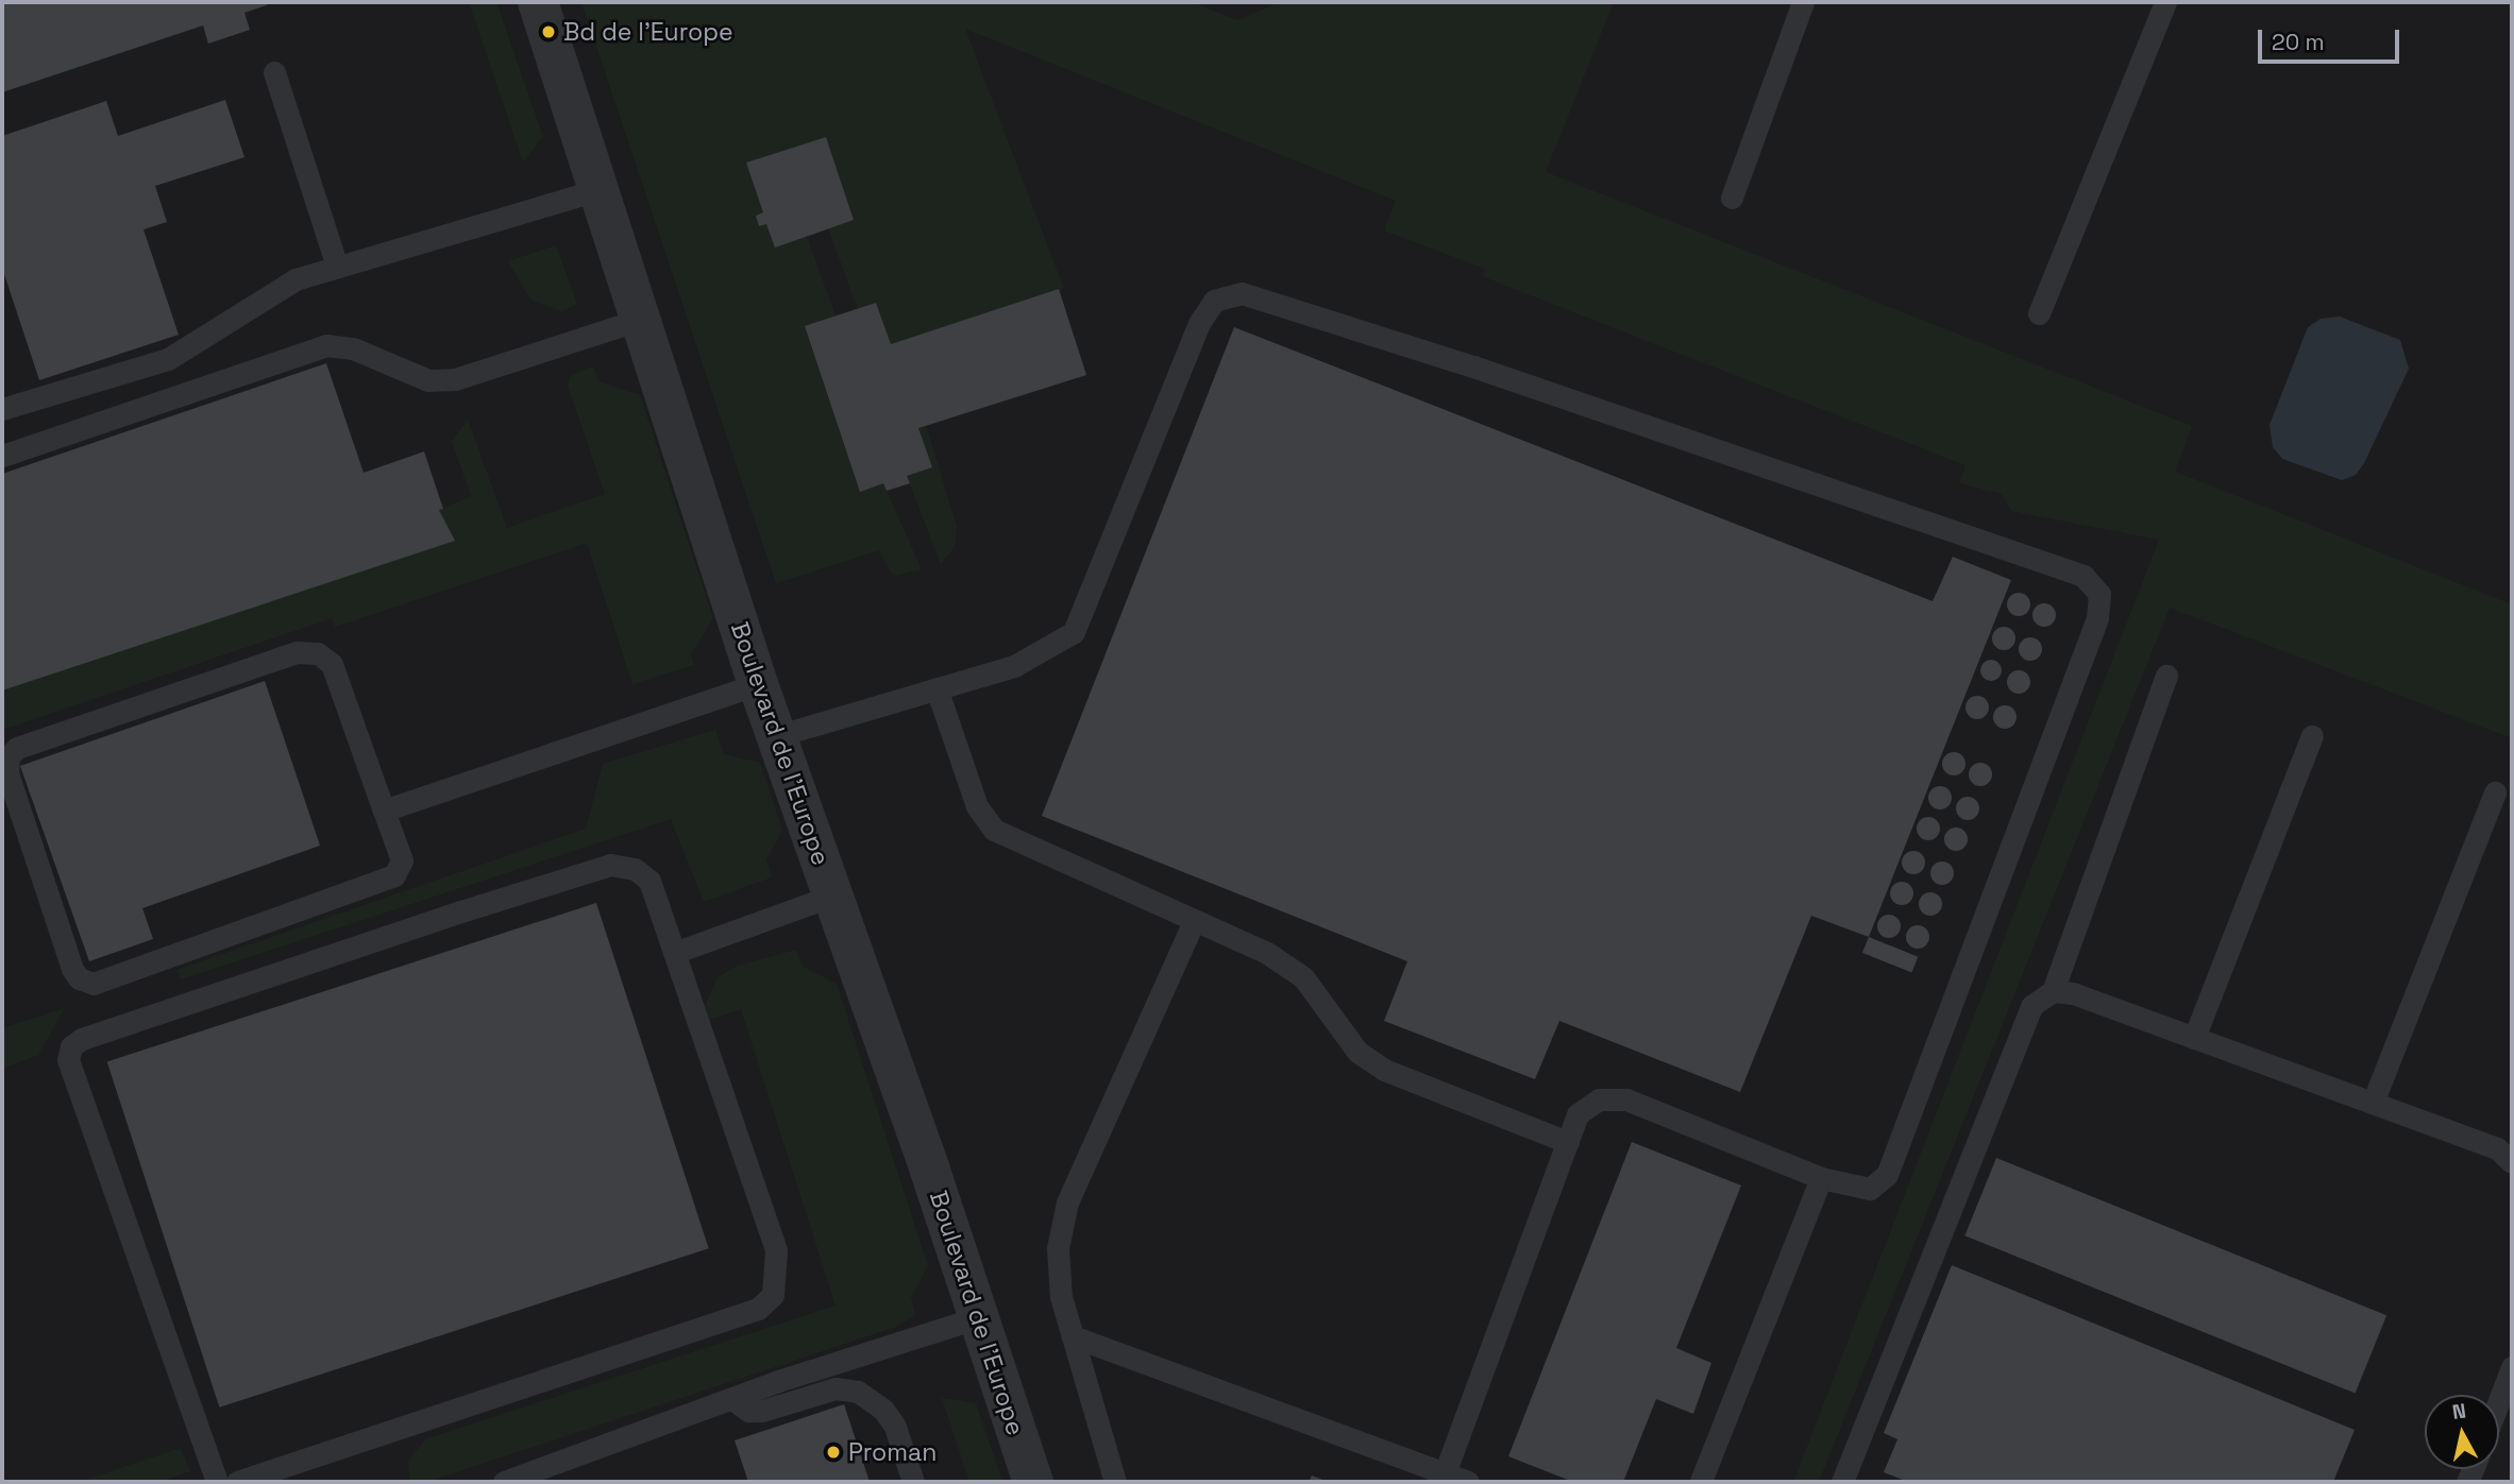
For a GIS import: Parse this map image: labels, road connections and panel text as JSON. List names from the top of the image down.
{
  "streets": {
    "street": ["Boulevard de l'Europe"]
  },
  "places": ["Bd de l'Europe", "Proman"],
  "scale_bar": "20 m",
  "north": "top"
}
